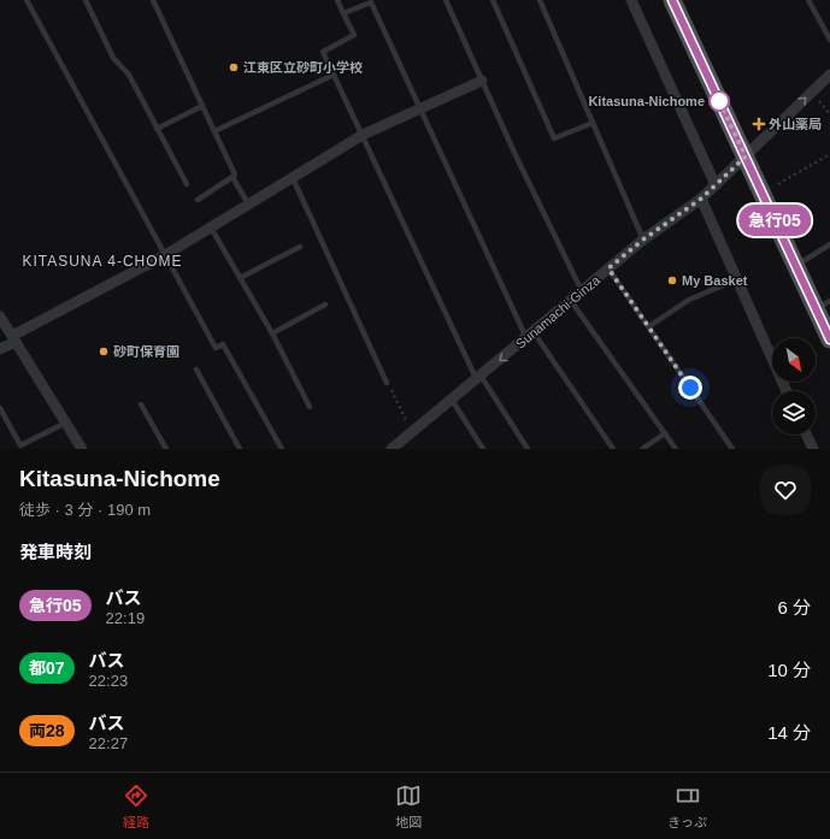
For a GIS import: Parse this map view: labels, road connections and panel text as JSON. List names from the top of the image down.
{
  "streets": {
    "street": ["Sunamachi-Ginza"]
  },
  "districts": ["KITASUNA 4-CHOME"],
  "places": {
    "other": [
      "江東区立砂町小学校",
      "Kitasuna-Nichome",
      "My Basket",
      "砂町保育園"
    ],
    "health": ["外山薬局"]
  },
  "lines": ["bus line 急行05"],
  "north": "bottom right",
  "page": {
    "on_map": "急行05",
    "heading": [
      ["Kitasuna-Nichome", "徒歩 · 3 分 · 190 m"],
      "発車時刻"
    ],
    "list": [
      {
        "mark": "急行05",
        "name": "バス",
        "note": "22:19",
        "value": "6 分"
      },
      {
        "mark": "都07",
        "name": "バス",
        "note": "22:23",
        "value": "10 分"
      },
      {
        "mark": "両28",
        "name": "バス",
        "note": "22:27",
        "value": "14 分"
      }
    ],
    "tabs": ["経路", "地図", "きっぷ"]
  }
}
